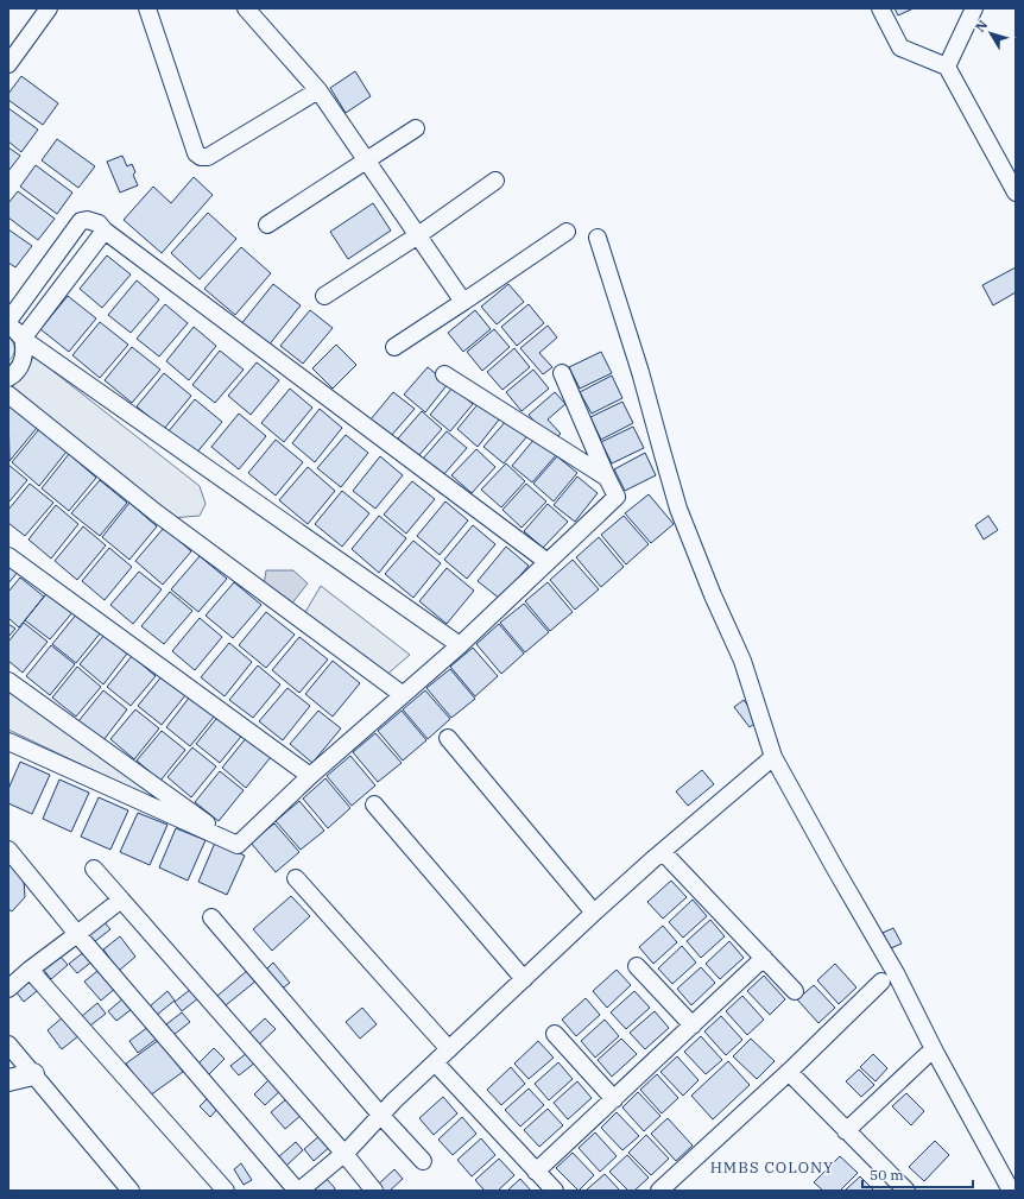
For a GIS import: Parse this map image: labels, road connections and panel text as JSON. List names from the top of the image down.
{
  "districts": ["HMBS COLONY"],
  "scale_bar": "50 m",
  "north": "top left"
}
